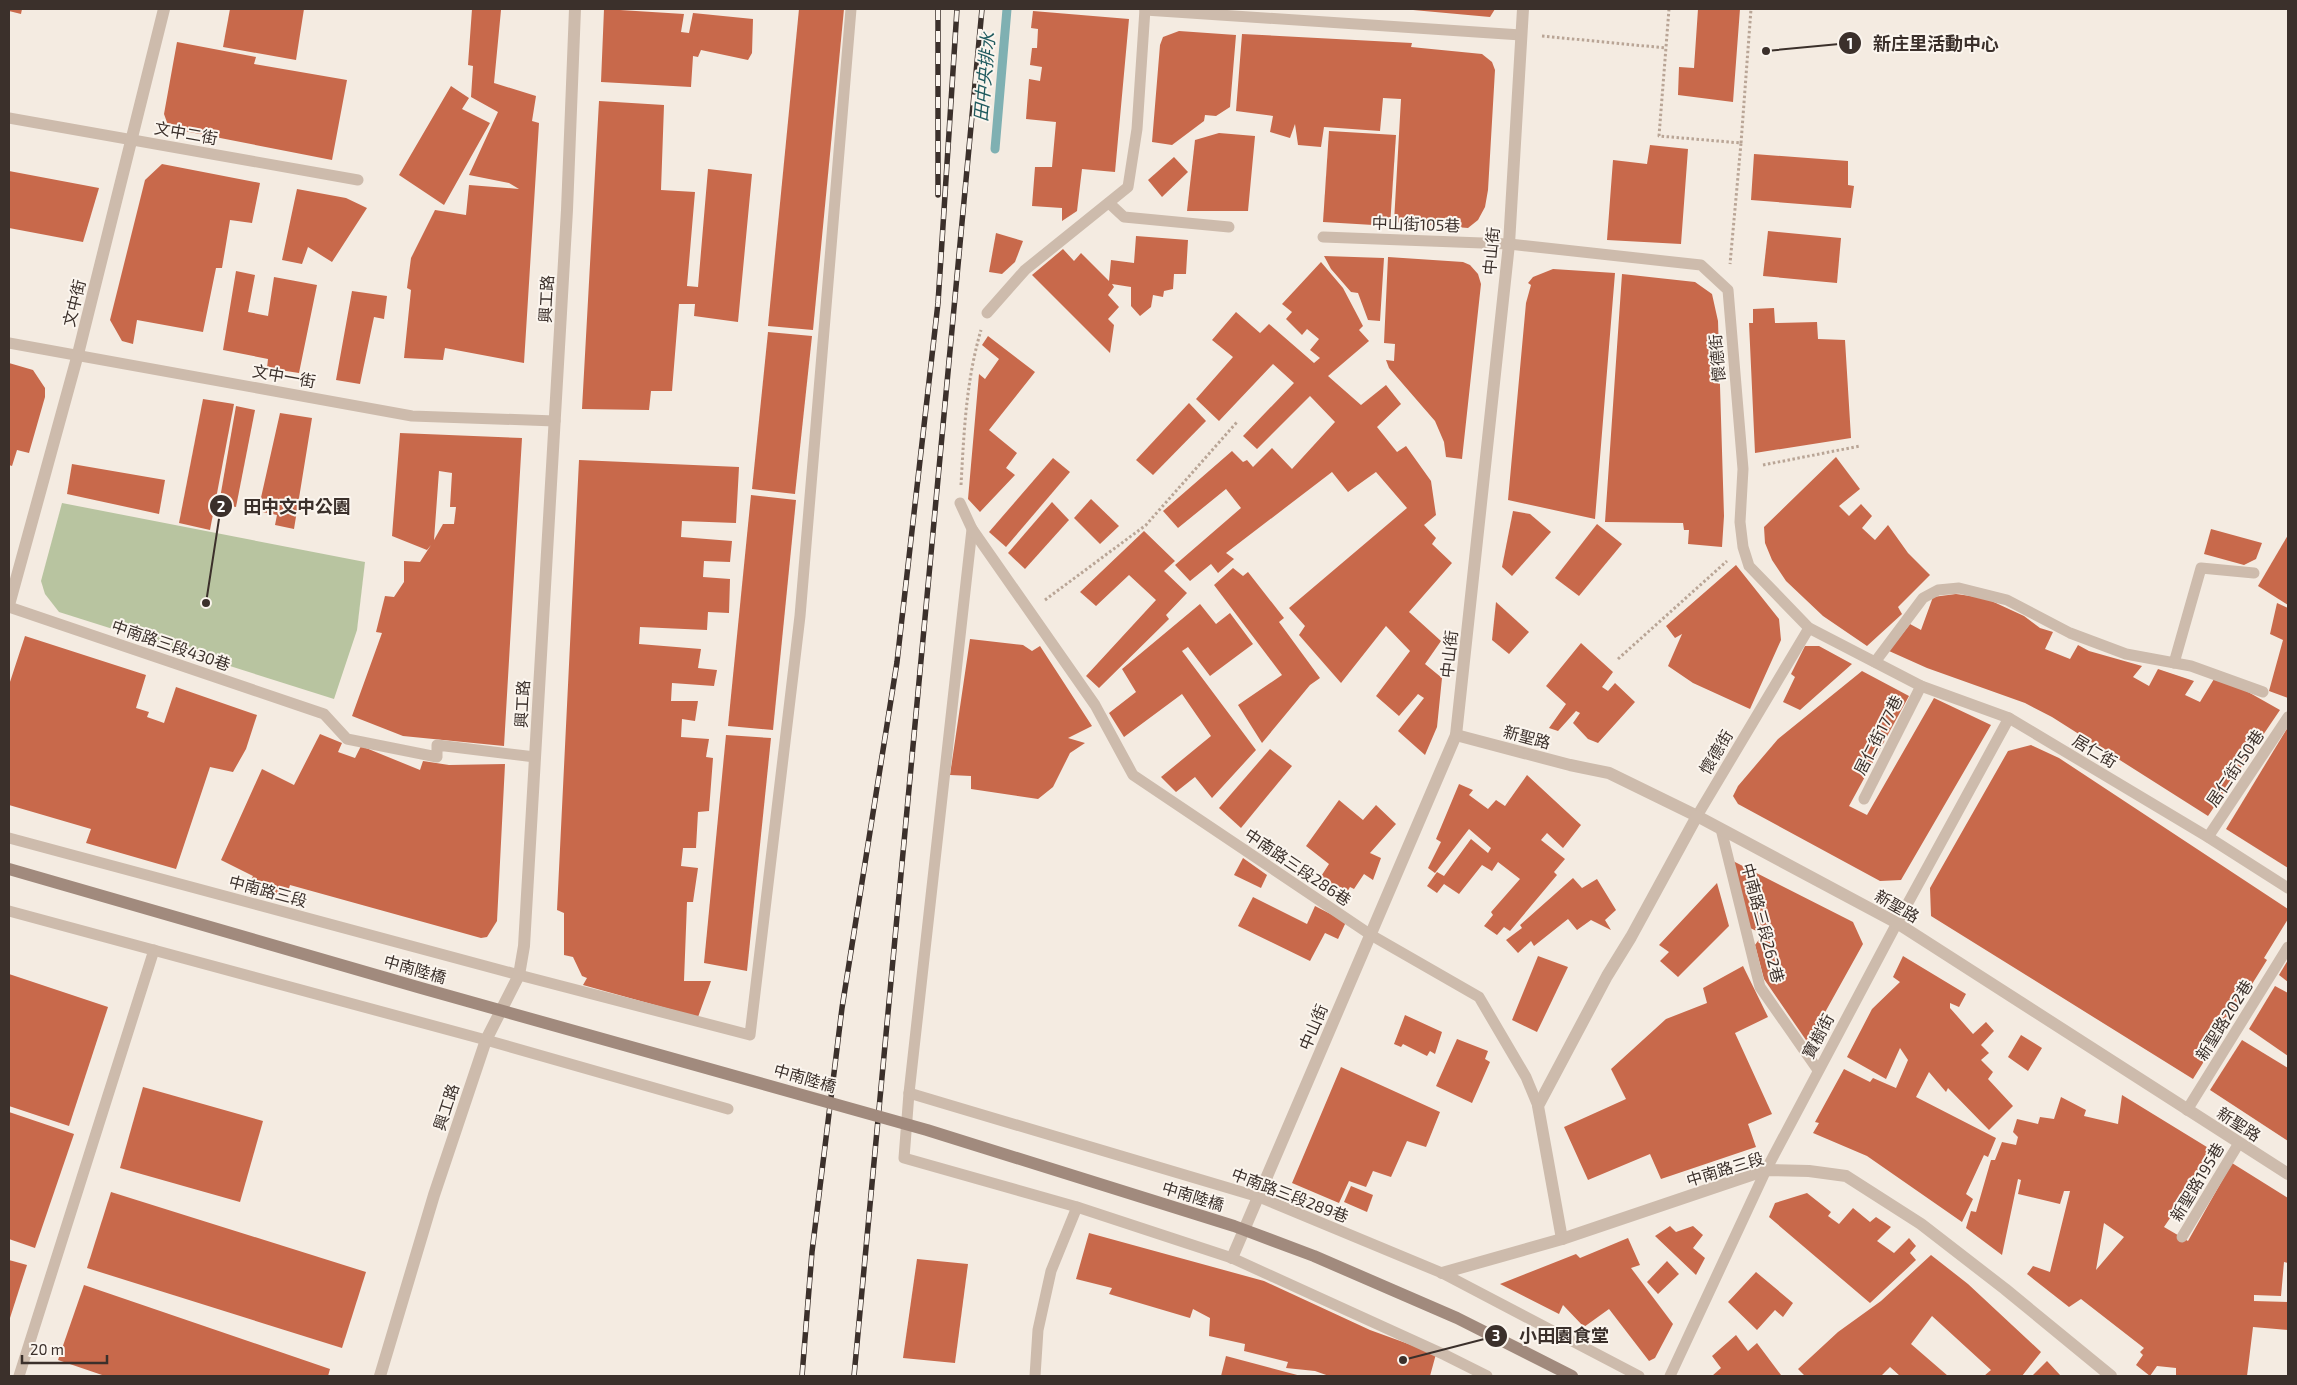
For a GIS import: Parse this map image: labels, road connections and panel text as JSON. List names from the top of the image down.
{
  "streets": {
    "main road": ["中南陸橋"],
    "street": [
      "中山街",
      "興工路",
      "文中街",
      "新聖路",
      "中南路三段286巷",
      "中南路三段"
    ],
    "lane": [
      "文中二街",
      "中山街105巷",
      "懷德街",
      "文中一街",
      "中南路三段430巷",
      "居仁街177巷",
      "居仁街",
      "居仁街150巷",
      "中南路三段262巷",
      "新聖路202巷",
      "寶樹街",
      "新聖路195巷",
      "中南路三段289巷"
    ]
  },
  "crossings": [
    ["文中二街", "文中街"],
    ["中山街105巷", "中山街"],
    ["中山街", "新聖路"],
    ["中山街", "中南路三段286巷"],
    ["中山街", "中南路三段289巷"],
    ["興工路", "文中一街"],
    ["興工路", "中南路三段430巷"],
    ["興工路", "中南路三段"],
    ["文中街", "文中一街"],
    ["文中街", "中南路三段430巷"],
    ["懷德街", "新聖路"],
    ["懷德街", "居仁街"],
    ["居仁街177巷", "居仁街"],
    ["新聖路", "中南路三段262巷"],
    ["新聖路", "新聖路202巷"],
    ["新聖路", "寶樹街"],
    ["新聖路", "新聖路195巷"],
    ["居仁街", "居仁街150巷"],
    ["居仁街", "寶樹街"],
    ["中南路三段286巷", "中南路三段"],
    ["中南路三段", "寶樹街"],
    ["中南路三段", "中南路三段289巷"],
    ["中南路三段262巷", "寶樹街"]
  ],
  "water": ["田中央排水"],
  "places": ["新庄里活動中心", "田中文中公園", "小田園食堂"],
  "scale_bar": "20 m"
}
